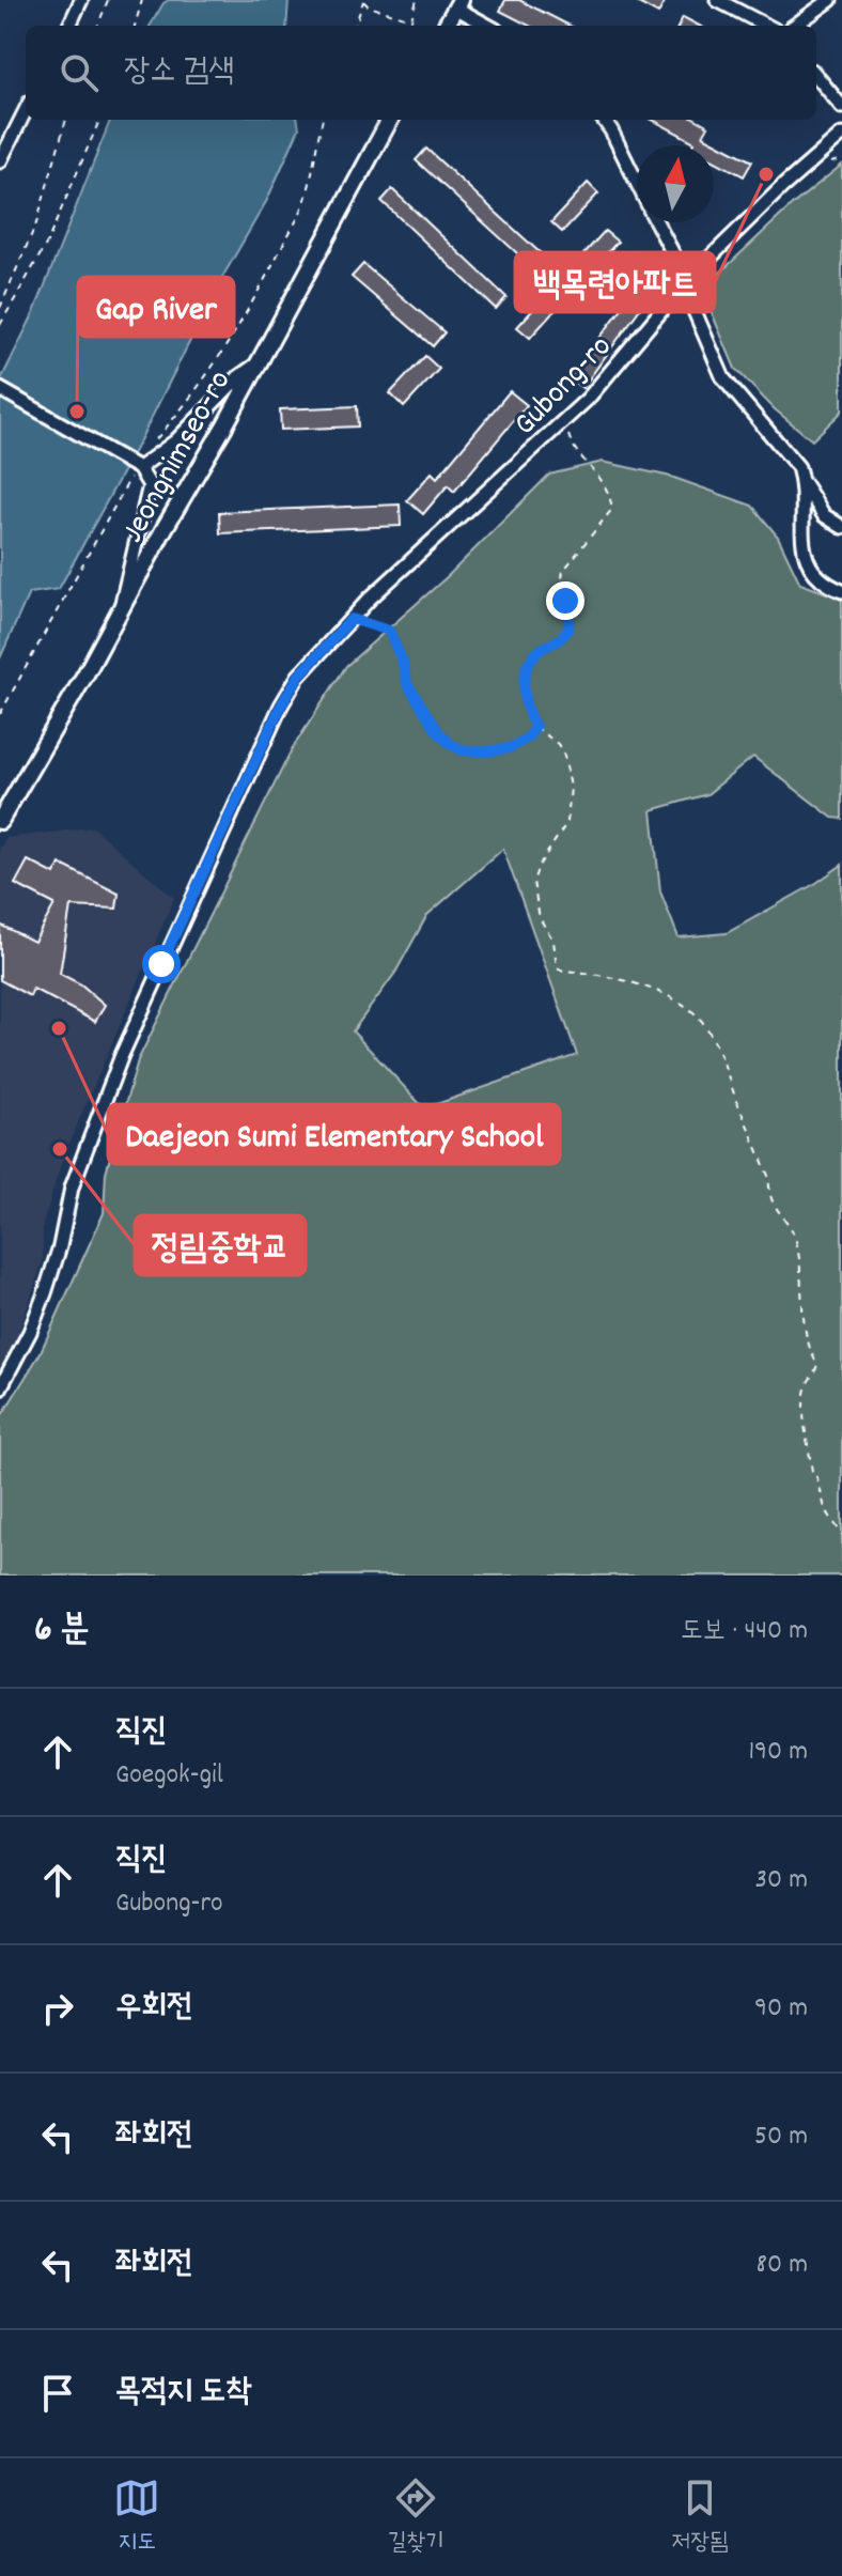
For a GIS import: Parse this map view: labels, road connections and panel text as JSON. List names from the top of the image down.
{
  "streets": {
    "main road": ["Jeongnimseo-ro"],
    "street": ["Gubong-ro"]
  },
  "places": [
    "백목련아파트",
    "Gap River",
    "Daejeon Sumi Elementary School",
    "정림중학교"
  ],
  "north": "top",
  "page": {
    "search": "장소 검색",
    "heading": ["6 분", "도보 · 440 m"],
    "list": [
      ["직진", "Goegok-gil", "190 m"],
      ["직진", "Gubong-ro", "30 m"],
      ["우회전", "90 m"],
      ["좌회전", "50 m"],
      ["좌회전", "80 m"],
      "목적지 도착"
    ],
    "nav": ["지도", "길찾기", "저장됨"]
  }
}
